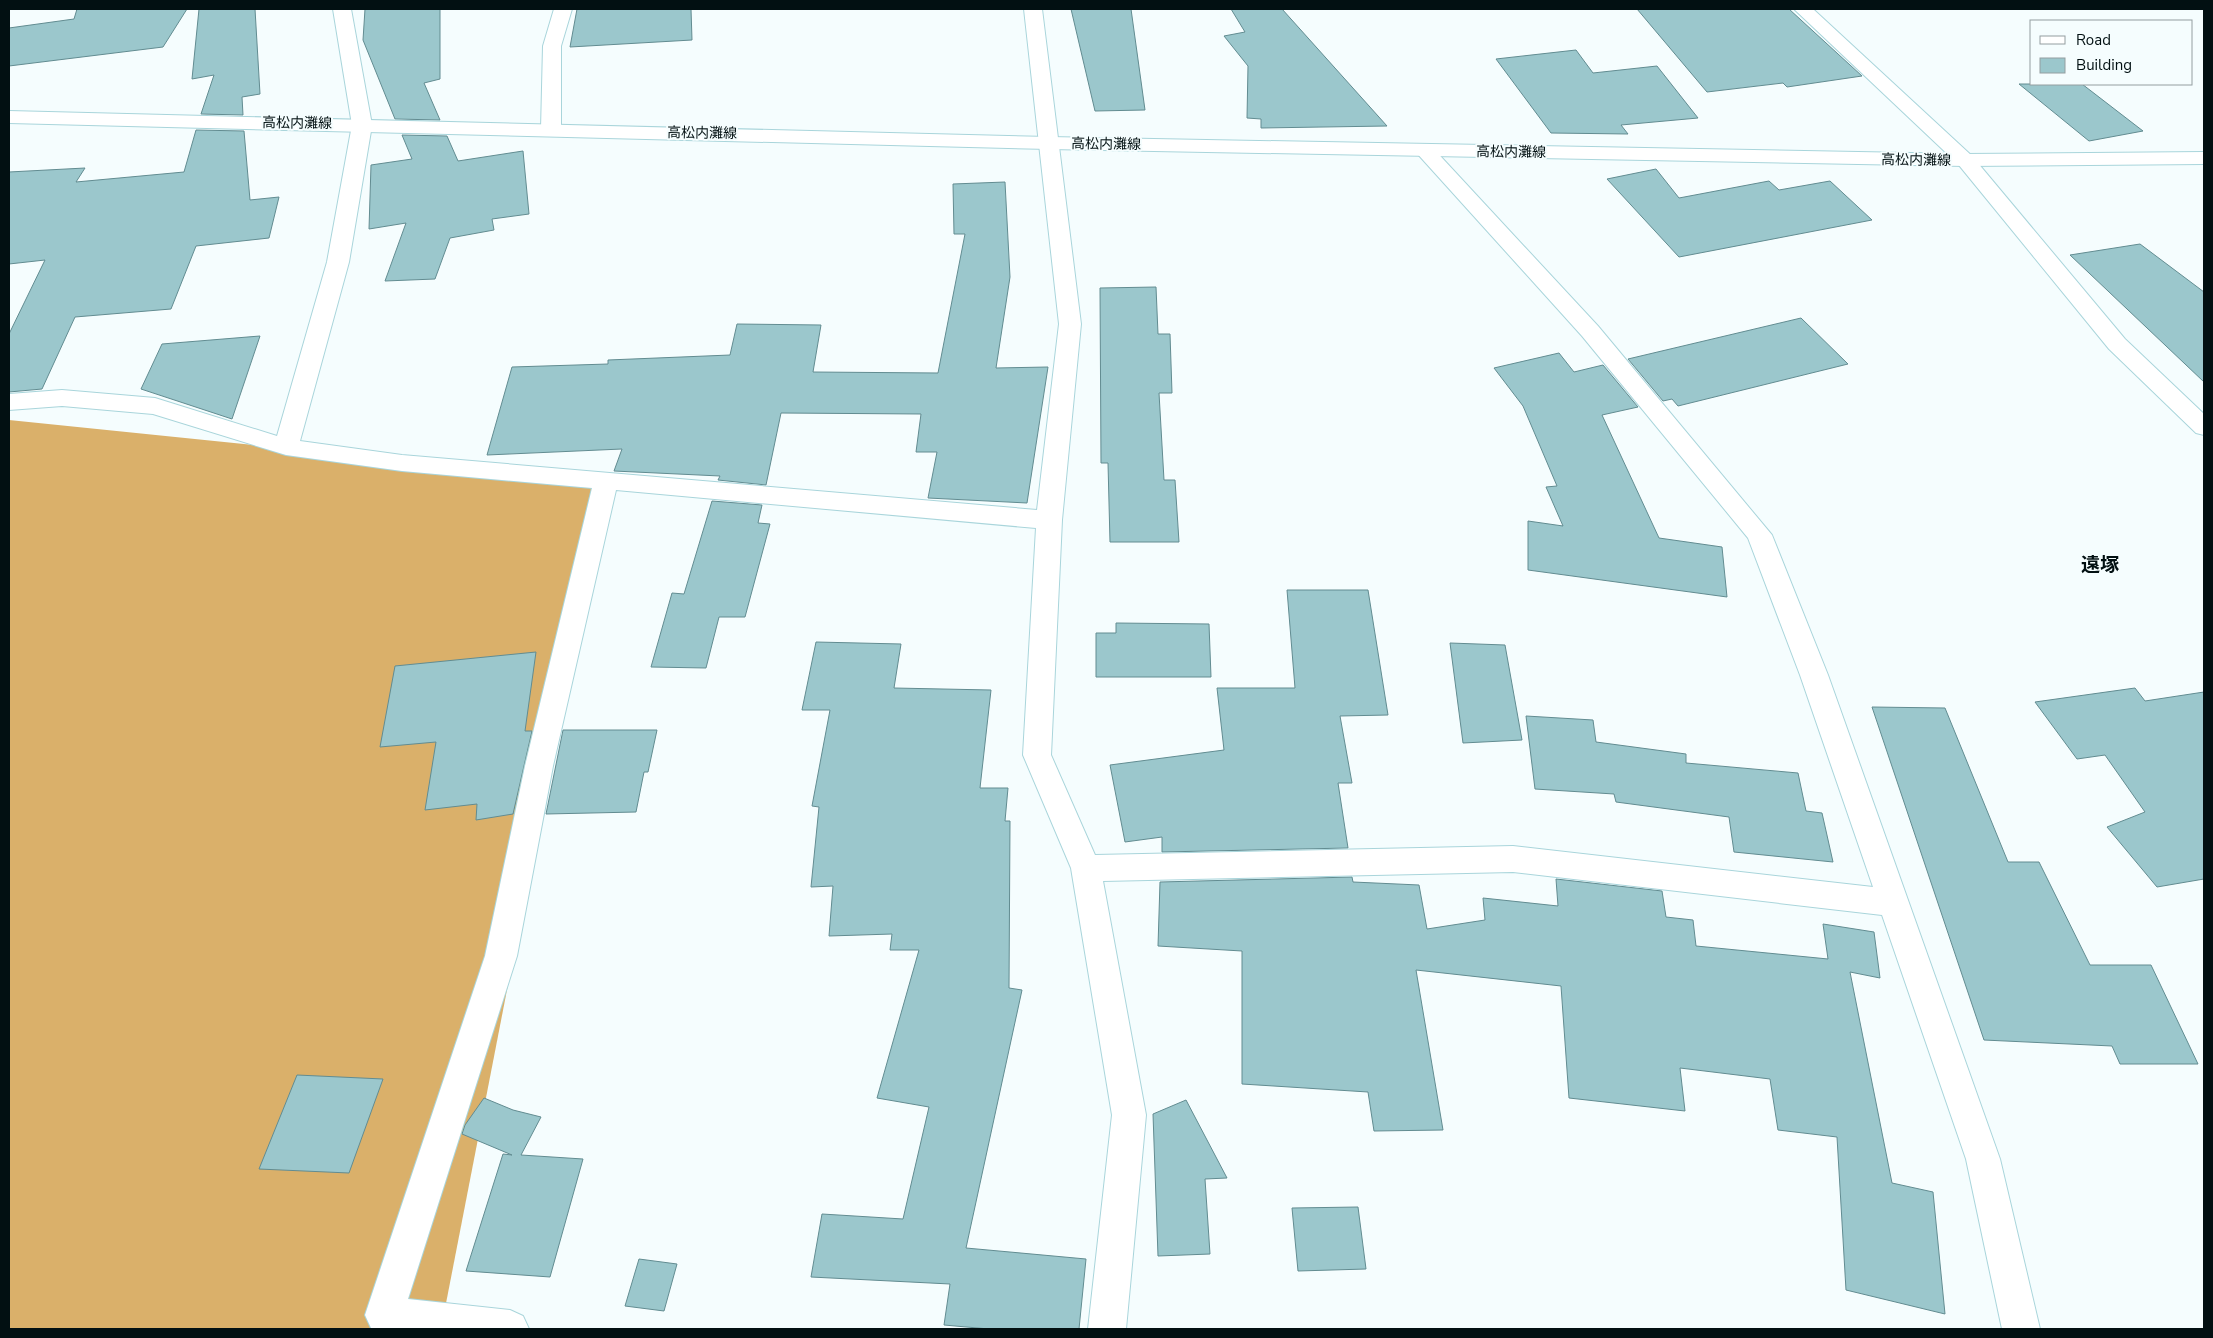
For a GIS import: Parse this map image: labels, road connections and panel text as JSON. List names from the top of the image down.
{
  "streets": {
    "street": ["高松内灘線"]
  },
  "districts": ["遠塚"],
  "legend": ["Road", "Building"]
}
